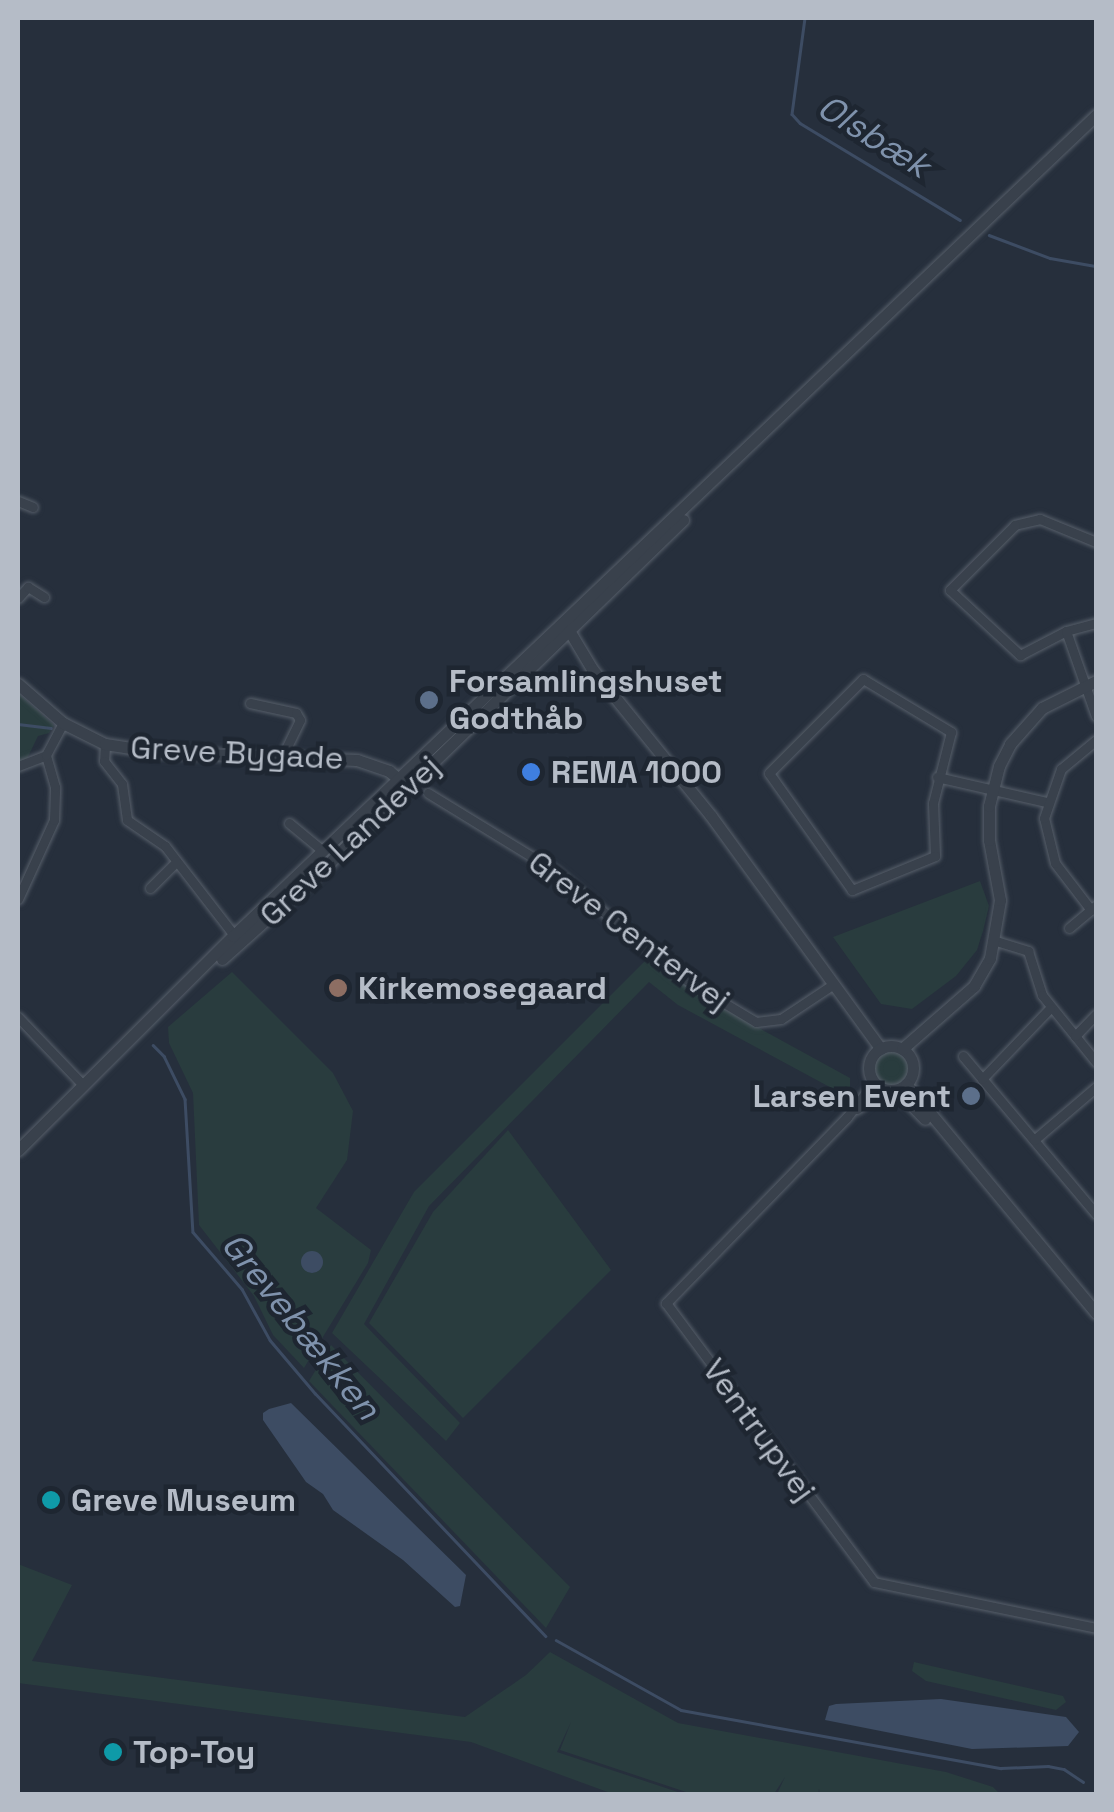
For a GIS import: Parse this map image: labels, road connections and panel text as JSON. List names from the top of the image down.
{
  "streets": {
    "street": [
      "Greve Bygade",
      "Greve Landevej",
      "Greve Centervej",
      "Ventrupvej"
    ]
  },
  "crossings": [
    ["Greve Bygade", "Greve Landevej"]
  ],
  "water": ["Olsbæk", "Grevebækken"],
  "places": [
    "Forsamlingshuset Godthåb",
    "REMA 1000",
    "Kirkemosegaard",
    "Larsen Event",
    "Greve Museum",
    "Top-Toy"
  ]
}
